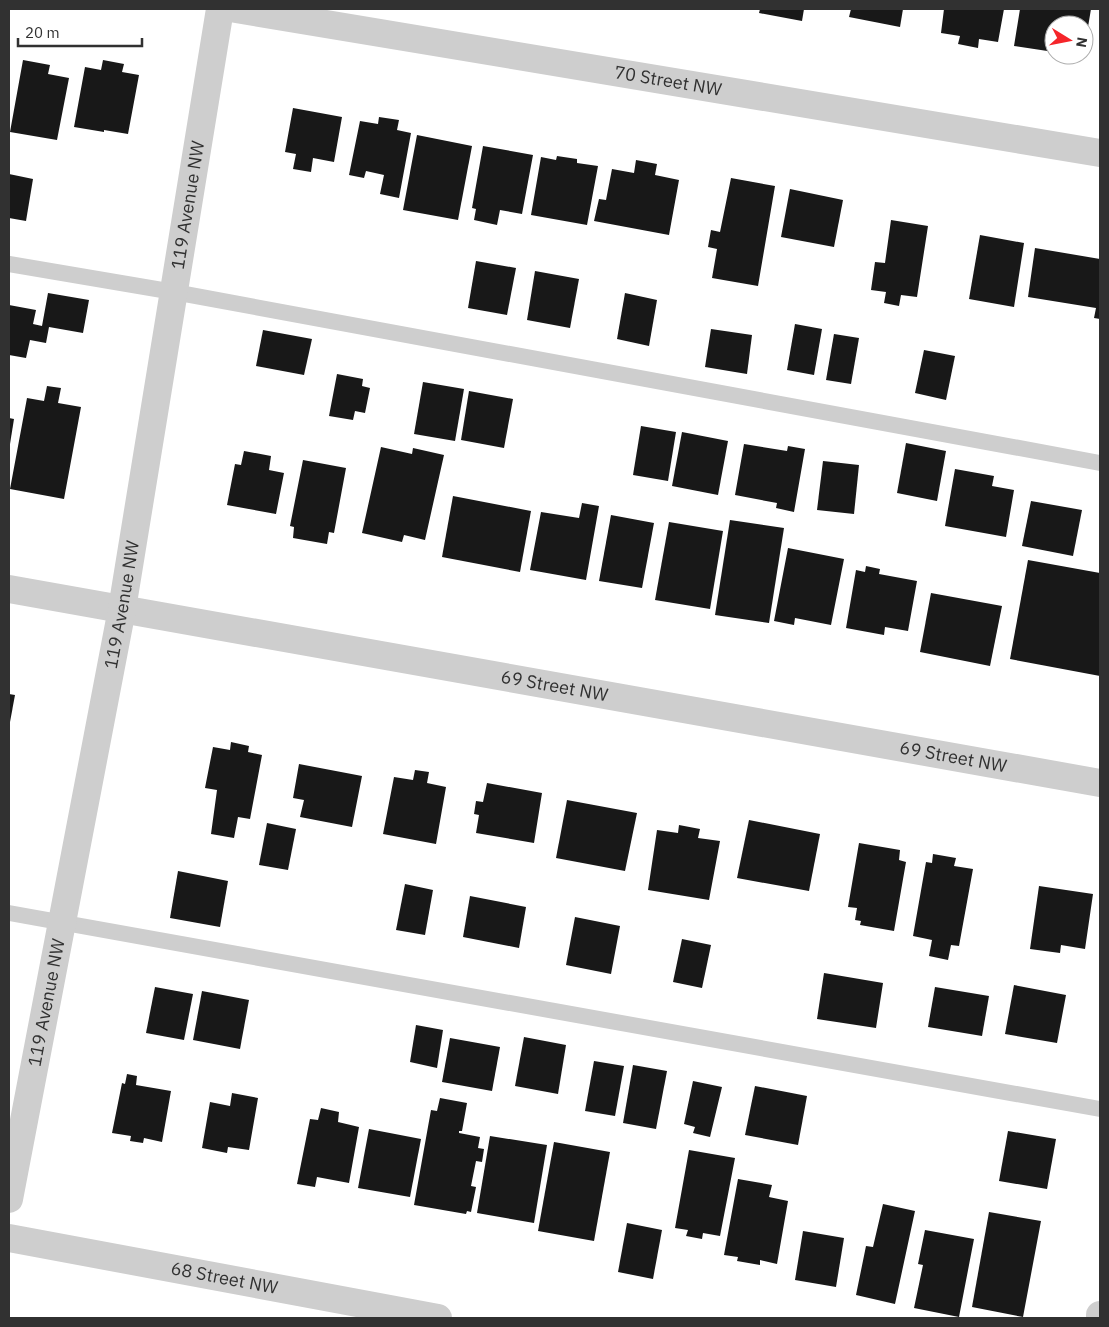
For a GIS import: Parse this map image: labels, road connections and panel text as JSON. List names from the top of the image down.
{
  "streets": {
    "street": [
      "70 Street NW",
      "119 Avenue NW",
      "69 Street NW",
      "68 Street NW"
    ]
  },
  "crossings": [
    ["119 Avenue NW", "69 Street NW"]
  ],
  "scale_bar": "20 m",
  "north": "right"
}
